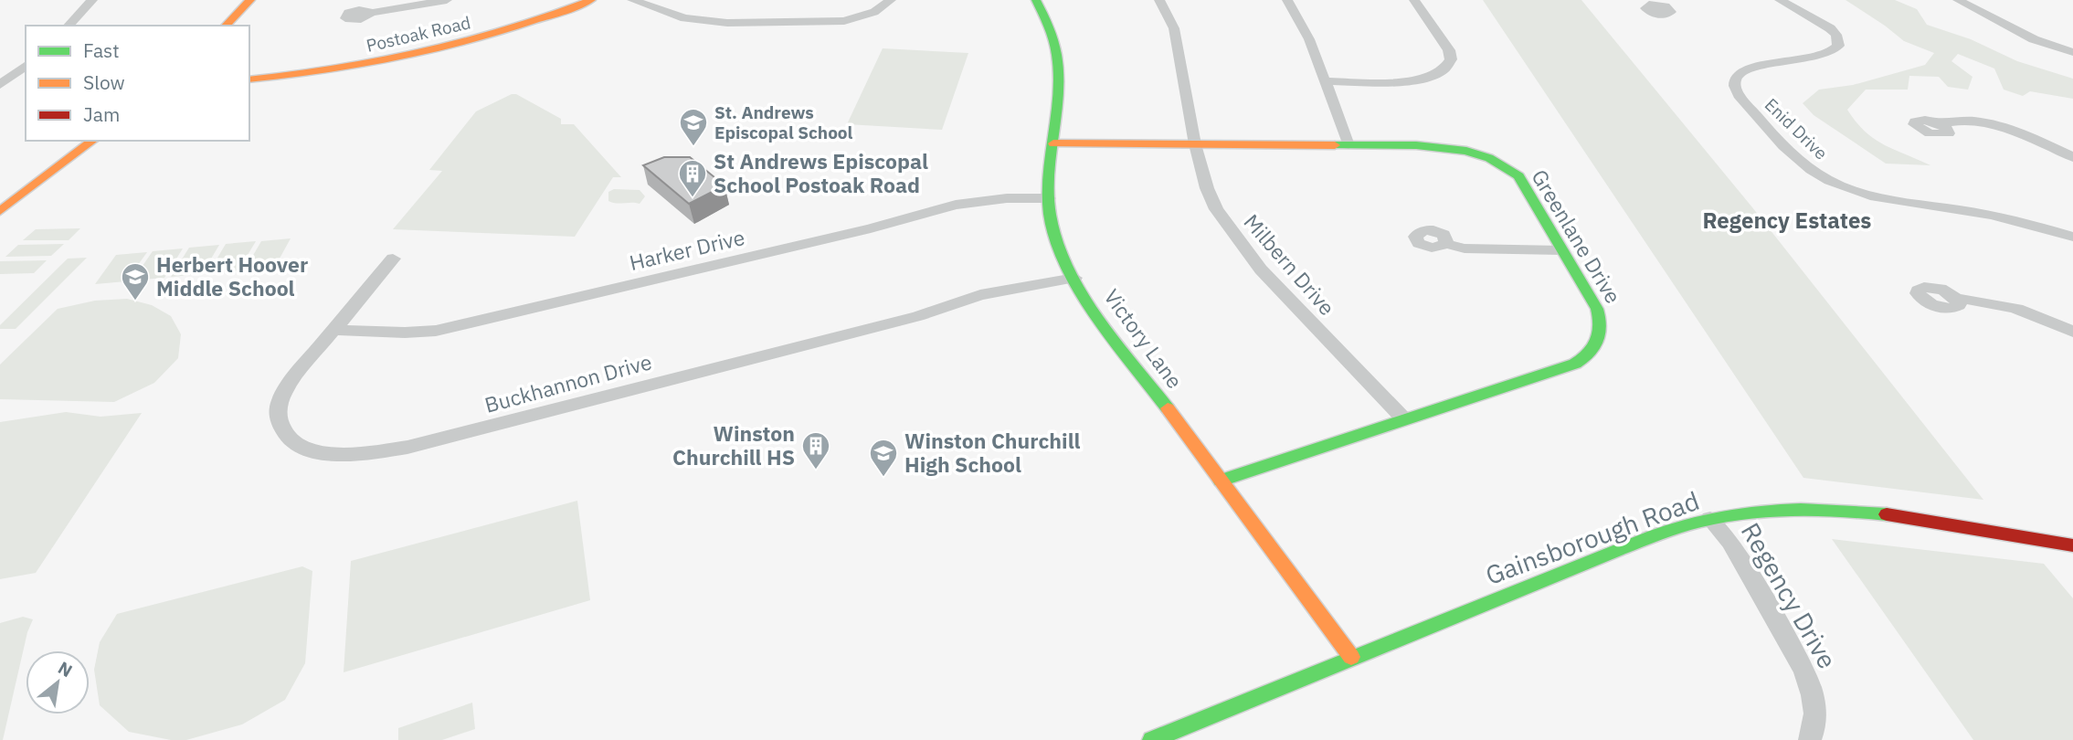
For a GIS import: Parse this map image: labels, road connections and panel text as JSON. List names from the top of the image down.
{
  "streets": {
    "street": [
      "Postoak Road",
      "Enid Drive",
      "Greenlane Drive",
      "Harker Drive",
      "Milbern Drive",
      "Victory Lane",
      "Buckhannon Drive",
      "Gainsborough Road",
      "Regency Drive"
    ]
  },
  "crossings": [
    ["Greenlane Drive", "Milbern Drive"],
    ["Greenlane Drive", "Victory Lane"],
    ["Harker Drive", "Victory Lane"],
    ["Harker Drive", "Buckhannon Drive"],
    ["Victory Lane", "Buckhannon Drive"],
    ["Victory Lane", "Gainsborough Road"],
    ["Gainsborough Road", "Regency Drive"]
  ],
  "districts": ["Regency Estates"],
  "places": {
    "school or university": ["St. Andrews Episcopal School", "Herbert Hoover Middle School", "Winston Churchill High School"],
    "building": ["St Andrews Episcopal School Postoak Road", "Winston Churchill HS"]
  },
  "legend": ["Fast", "Slow", "Jam"],
  "north": "top right"
}
